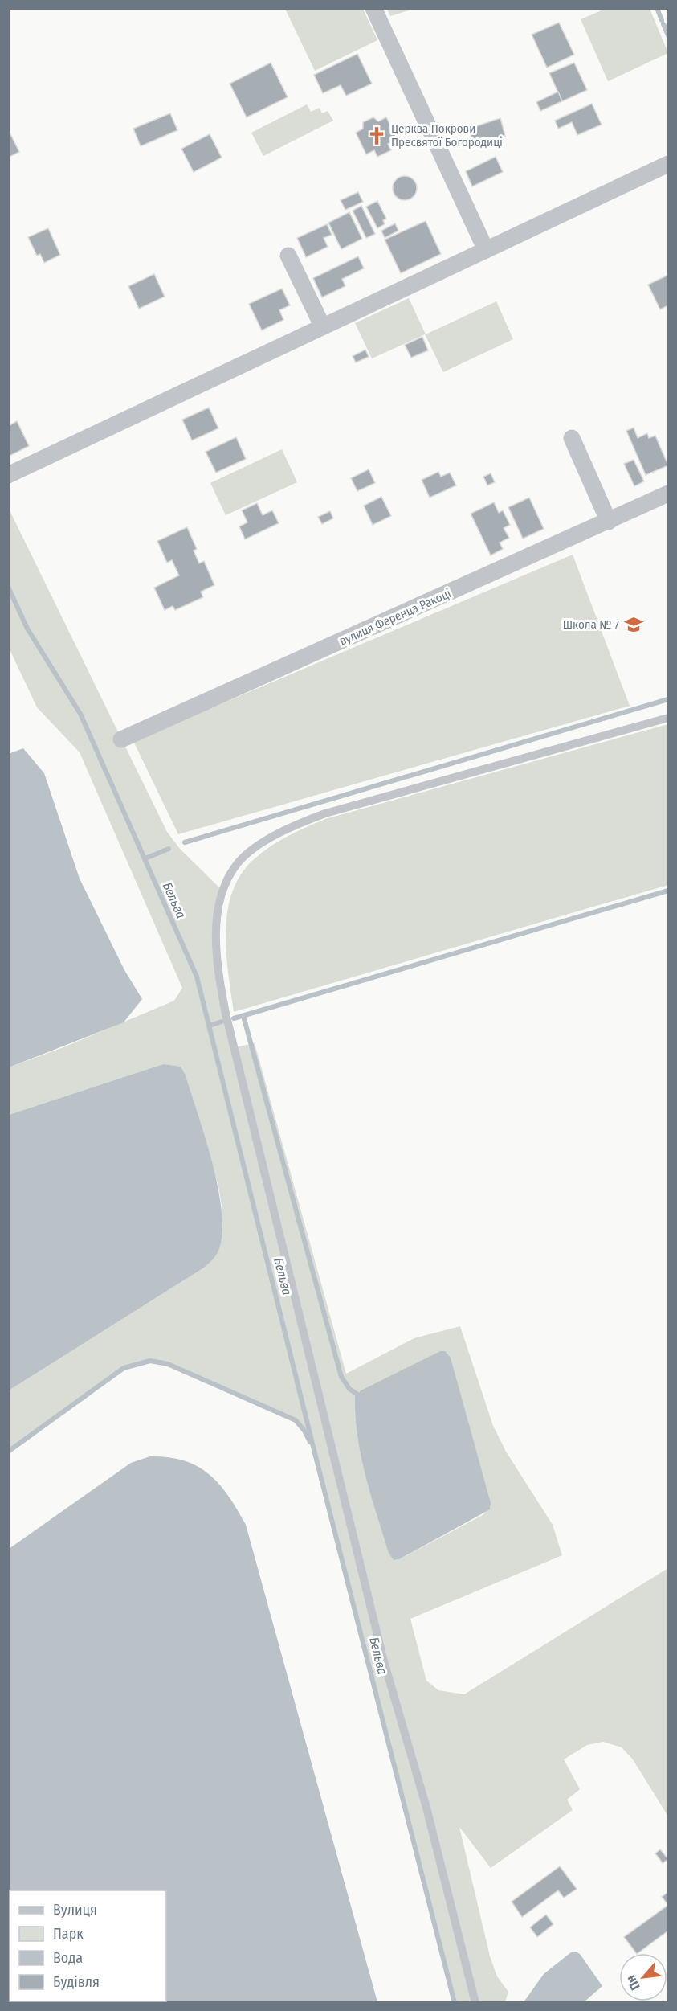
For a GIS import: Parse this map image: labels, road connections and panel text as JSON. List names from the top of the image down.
{
  "streets": {
    "street": ["вулиця Ференца Ракоці"]
  },
  "water": ["Бельва"],
  "places": {
    "church": ["Церква Покрови Пресвятої Богородиці"],
    "school or university": ["Школа № 7"]
  },
  "legend": [
    "Вулиця",
    "Парк",
    "Вода",
    "Будівля"
  ],
  "north": "bottom left"
}
